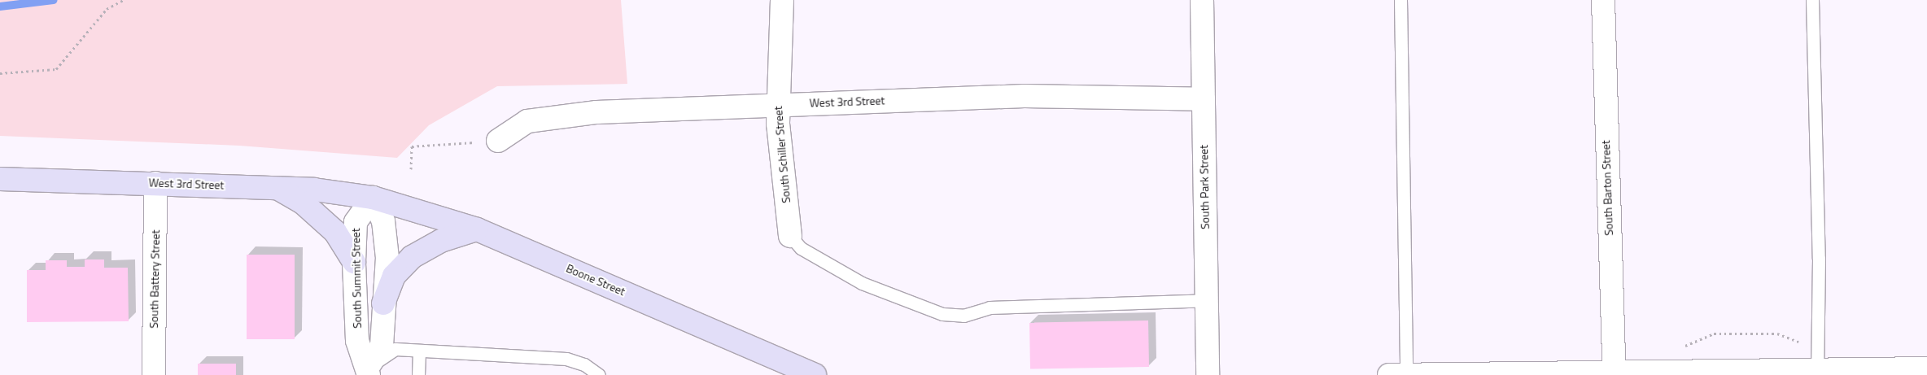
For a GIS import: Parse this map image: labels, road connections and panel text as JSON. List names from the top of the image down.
{
  "streets": {
    "main road": ["West 3rd Street", "Boone Street"],
    "street": [
      "South Schiller Street",
      "South Park Street",
      "South Barton Street",
      "South Summit Street",
      "South Battery Street"
    ]
  },
  "crossings": [
    ["West 3rd Street", "South Schiller Street"],
    ["West 3rd Street", "South Park Street"],
    ["West 3rd Street", "South Summit Street"],
    ["West 3rd Street", "South Battery Street"],
    ["West 3rd Street", "Boone Street"],
    ["South Summit Street", "Boone Street"]
  ]
}
